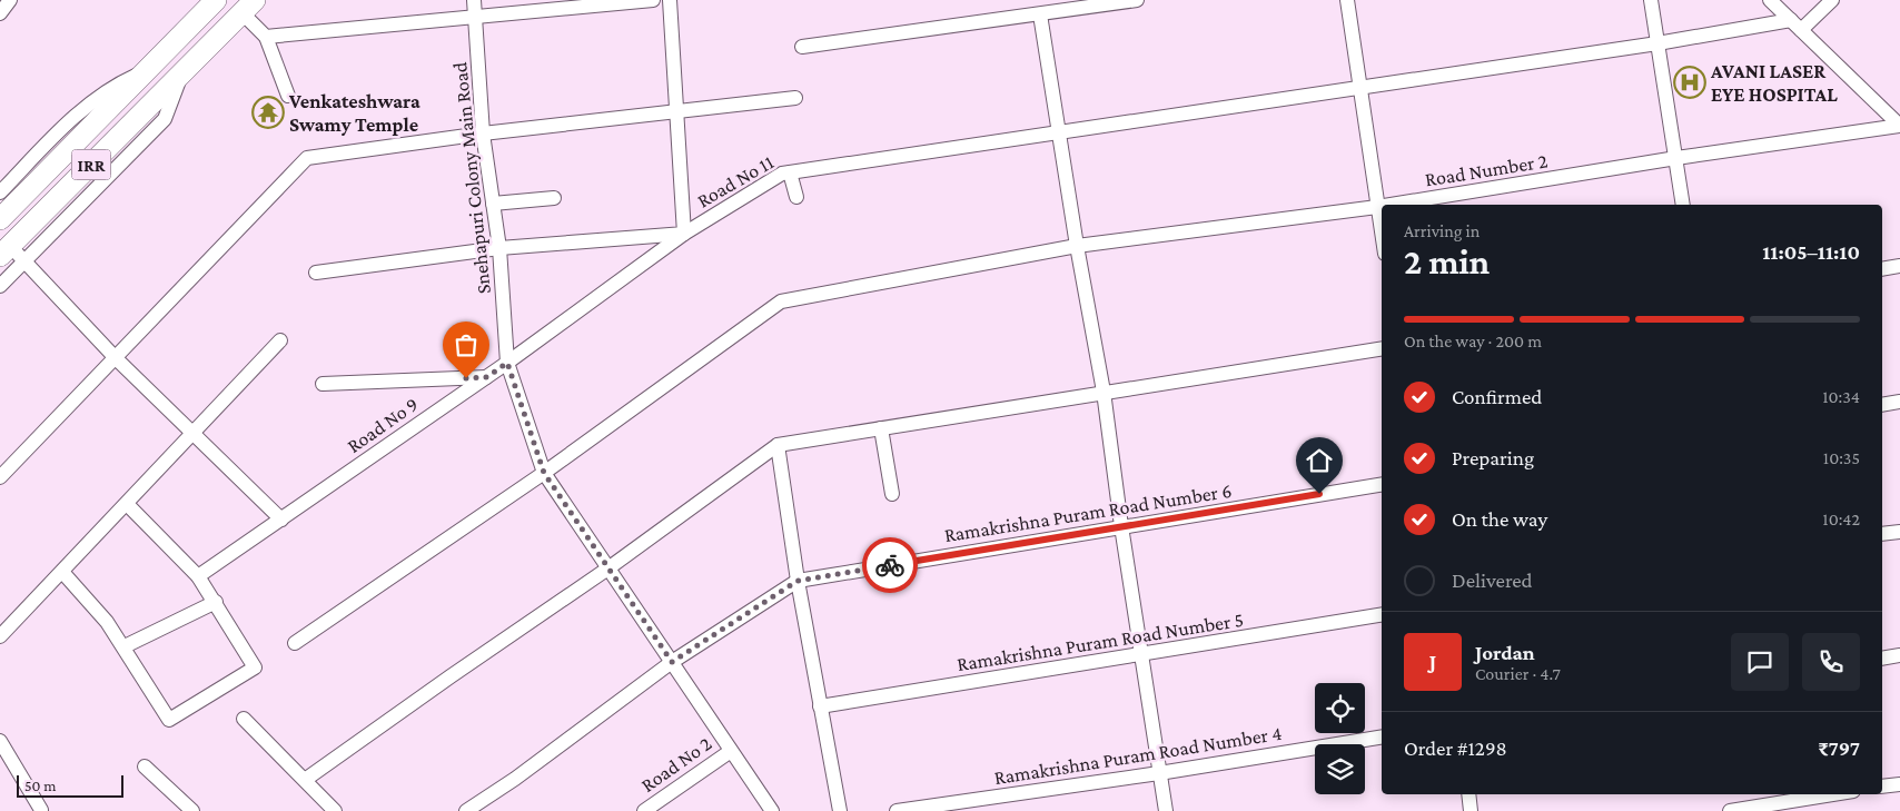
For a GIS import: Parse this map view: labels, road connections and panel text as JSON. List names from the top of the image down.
{
  "streets": {
    "highway": ["IRR"],
    "street": [
      "Road Number 2",
      "Snehapuri Colony Main Road",
      "Road No 11",
      "Road No 9",
      "Ramakrishna Puram Road Number 6",
      "Ramakrishna Puram Road Number 5",
      "Ramakrishna Puram Road Number 4",
      "Road No 2"
    ]
  },
  "crossings": [
    ["Road Number 2", "Snehapuri Colony Main Road"],
    ["Snehapuri Colony Main Road", "Road No 11"],
    ["Snehapuri Colony Main Road", "Road No 9"],
    ["Snehapuri Colony Main Road", "Road No 2"],
    ["Road No 11", "Road No 9"]
  ],
  "places": {
    "hospital": ["AVANI LASER EYE HOSPITAL"],
    "temple": ["Venkateshwara Swamy Temple"]
  },
  "scale_bar": "50 m",
  "page": {
    "heading": ["2 min", "Arriving in", "11:05–11:10"],
    "panel": [
      "Jordan",
      "Courier · 4.7",
      "Order #1298",
      "₹797"
    ],
    "bar": "On the way · 200 m",
    "list": [
      ["Confirmed", "10:34"],
      ["Preparing", "10:35"],
      ["On the way", "10:42"],
      "Delivered"
    ],
    "round": "J",
    "scale": "50 m"
  }
}
